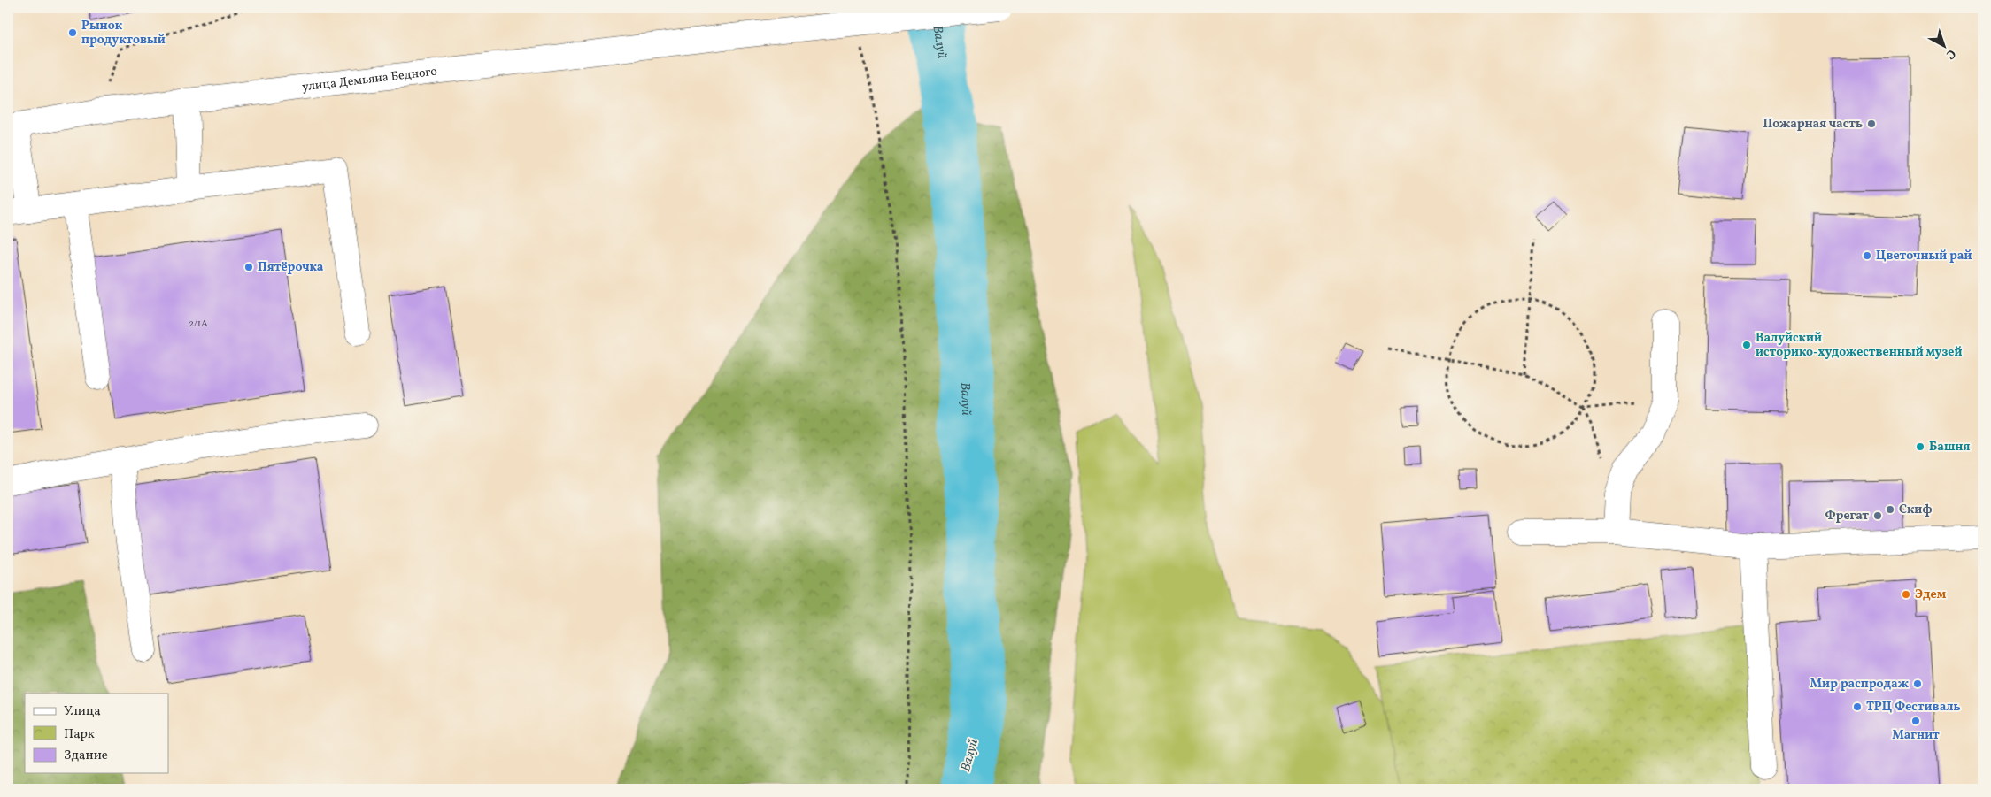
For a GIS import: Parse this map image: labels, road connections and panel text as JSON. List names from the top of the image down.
{
  "streets": {
    "main road": ["улица Демьяна Бедного"]
  },
  "water": ["Валуй"],
  "places": [
    "Рынок продуктовый",
    "Пожарная часть",
    "Цветочный рай",
    "Пятёрочка",
    "Валуйский историко-художественный музей",
    "Башня",
    "Скиф",
    "Фрегат",
    "Эдем",
    "Мир распродаж",
    "ТРЦ Фестиваль",
    "Магнит"
  ],
  "house_numbers": ["2/1А"],
  "legend": ["Улица", "Парк", "Здание"],
  "north": "bottom right"
}
